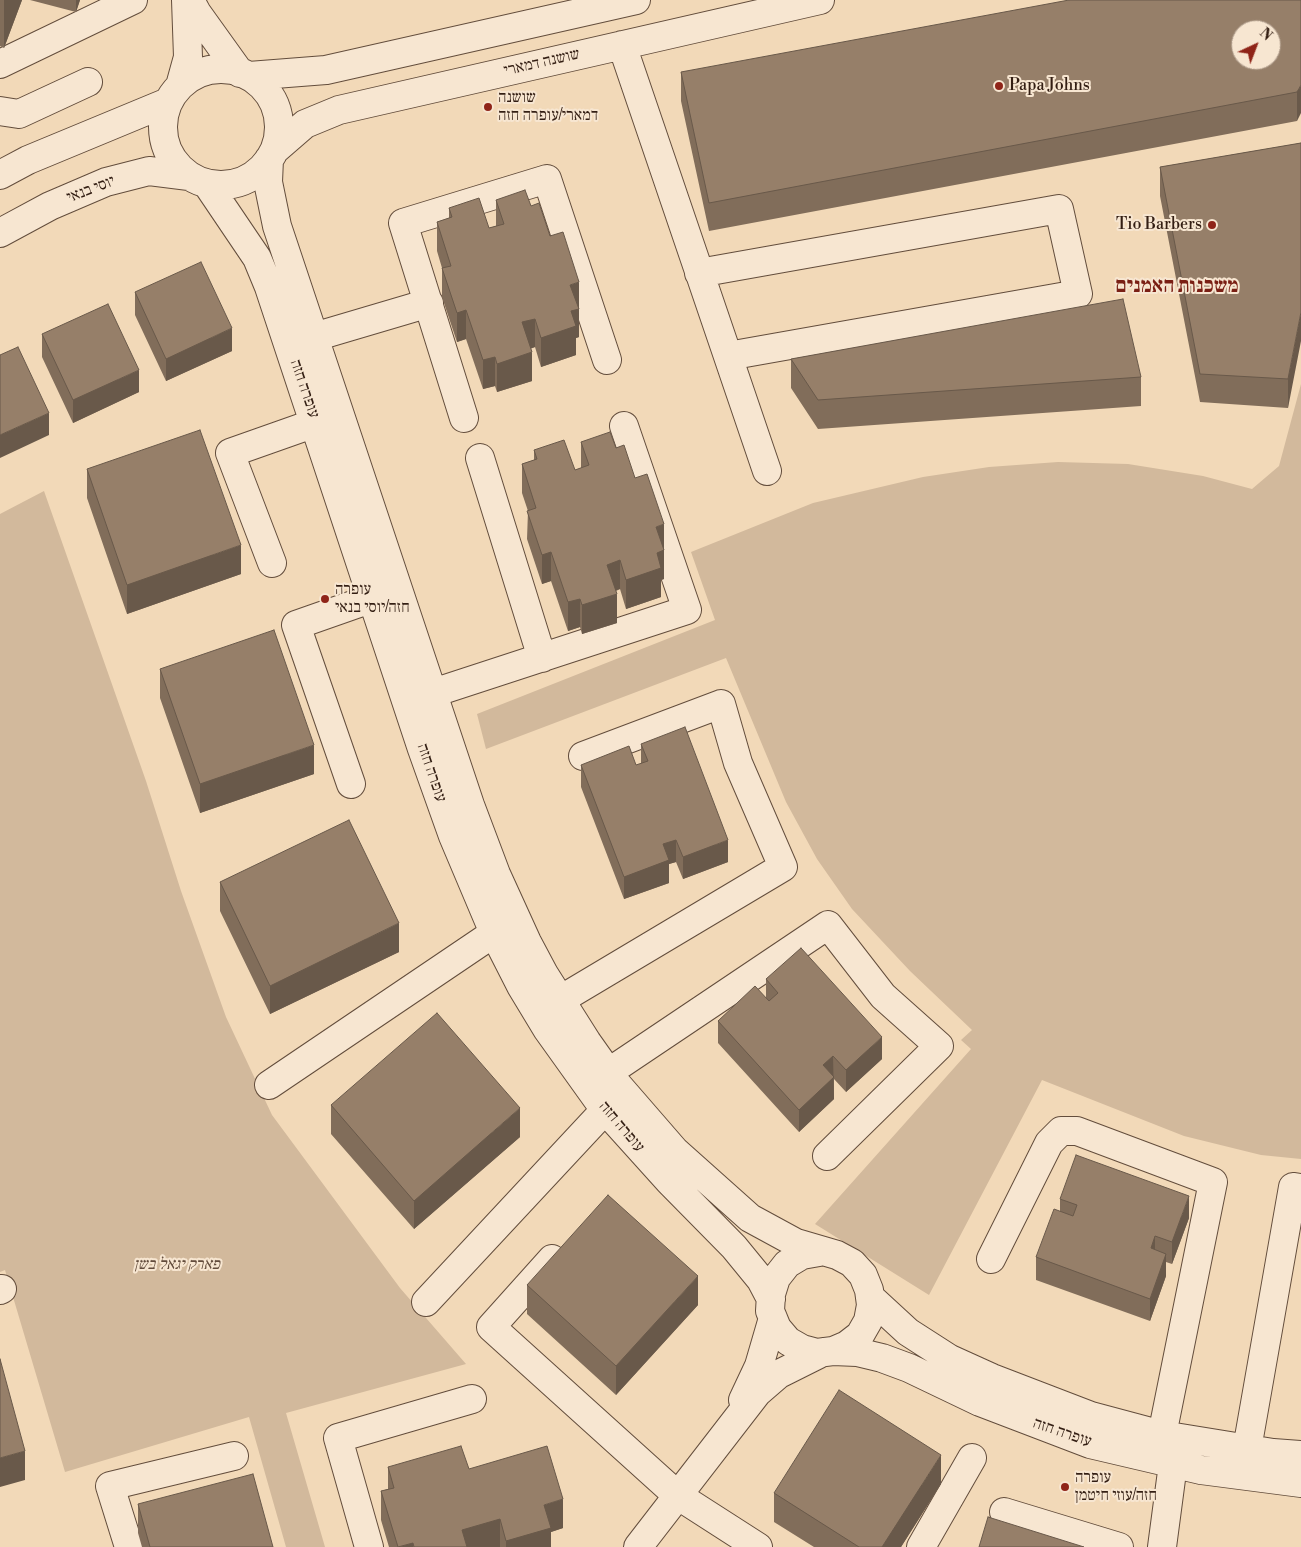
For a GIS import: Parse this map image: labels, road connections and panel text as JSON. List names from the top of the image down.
{
  "streets": {
    "street": ["שושנה דמארי", "יוסי בנאי", "עופרה חזה"]
  },
  "crossings": [
    ["שושנה דמארי", "יוסי בנאי"],
    ["שושנה דמארי", "עופרה חזה"],
    ["יוסי בנאי", "עופרה חזה"]
  ],
  "districts": ["משכנות האמנים"],
  "parks": ["פארק יגאל בשן"],
  "places": [
    "Papa Johns",
    "שושנה דמארי/עופרה חזה",
    "Tio Barbers",
    "עופרה חזה/יוסי בנאי",
    "עופרה חזה/עוזי חיטמן"
  ],
  "north": "top right"
}
